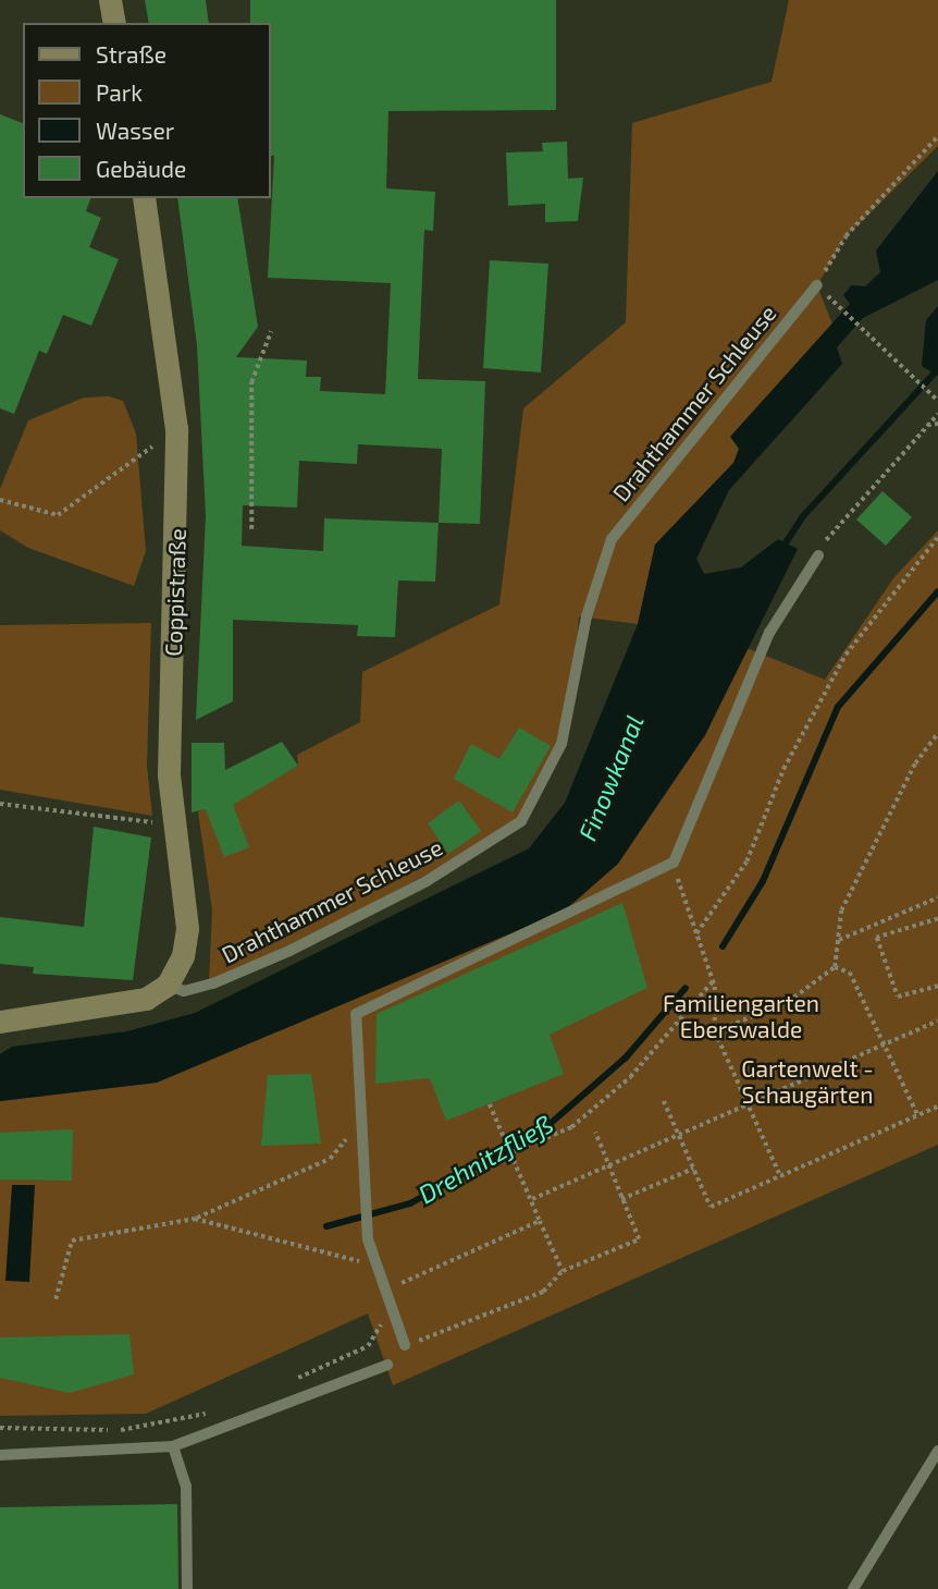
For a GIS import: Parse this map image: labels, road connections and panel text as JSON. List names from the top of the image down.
{
  "streets": {
    "main road": ["Coppistraße"],
    "lane": ["Drahthammer Schleuse"]
  },
  "crossings": [
    ["Drahthammer Schleuse", "Coppistraße"]
  ],
  "water": ["Finowkanal", "Drehnitzfließ"],
  "parks": ["Familiengarten Eberswalde", "Gartenwelt - Schaugärten"],
  "legend": [
    "Straße",
    "Park",
    "Wasser",
    "Gebäude"
  ]
}
